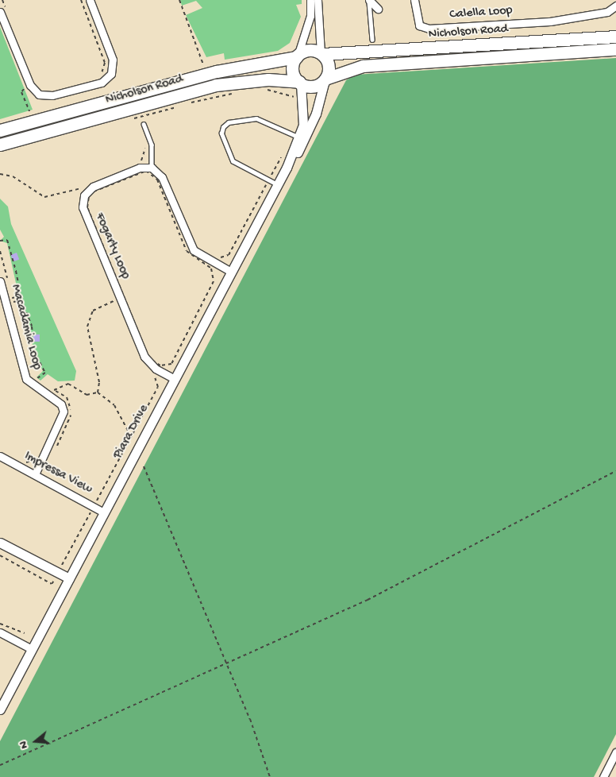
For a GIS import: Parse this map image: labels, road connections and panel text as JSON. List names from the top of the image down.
{
  "streets": {
    "main road": ["Nicholson Road"],
    "street": [
      "Calella Loop",
      "Fogarty Loop",
      "Macadamia Loop",
      "Piara Drive",
      "Impressa View"
    ]
  },
  "crossings": [
    ["Nicholson Road", "Piara Drive"],
    ["Fogarty Loop", "Piara Drive"],
    ["Macadamia Loop", "Impressa View"],
    ["Piara Drive", "Impressa View"]
  ],
  "north": "left"
}
